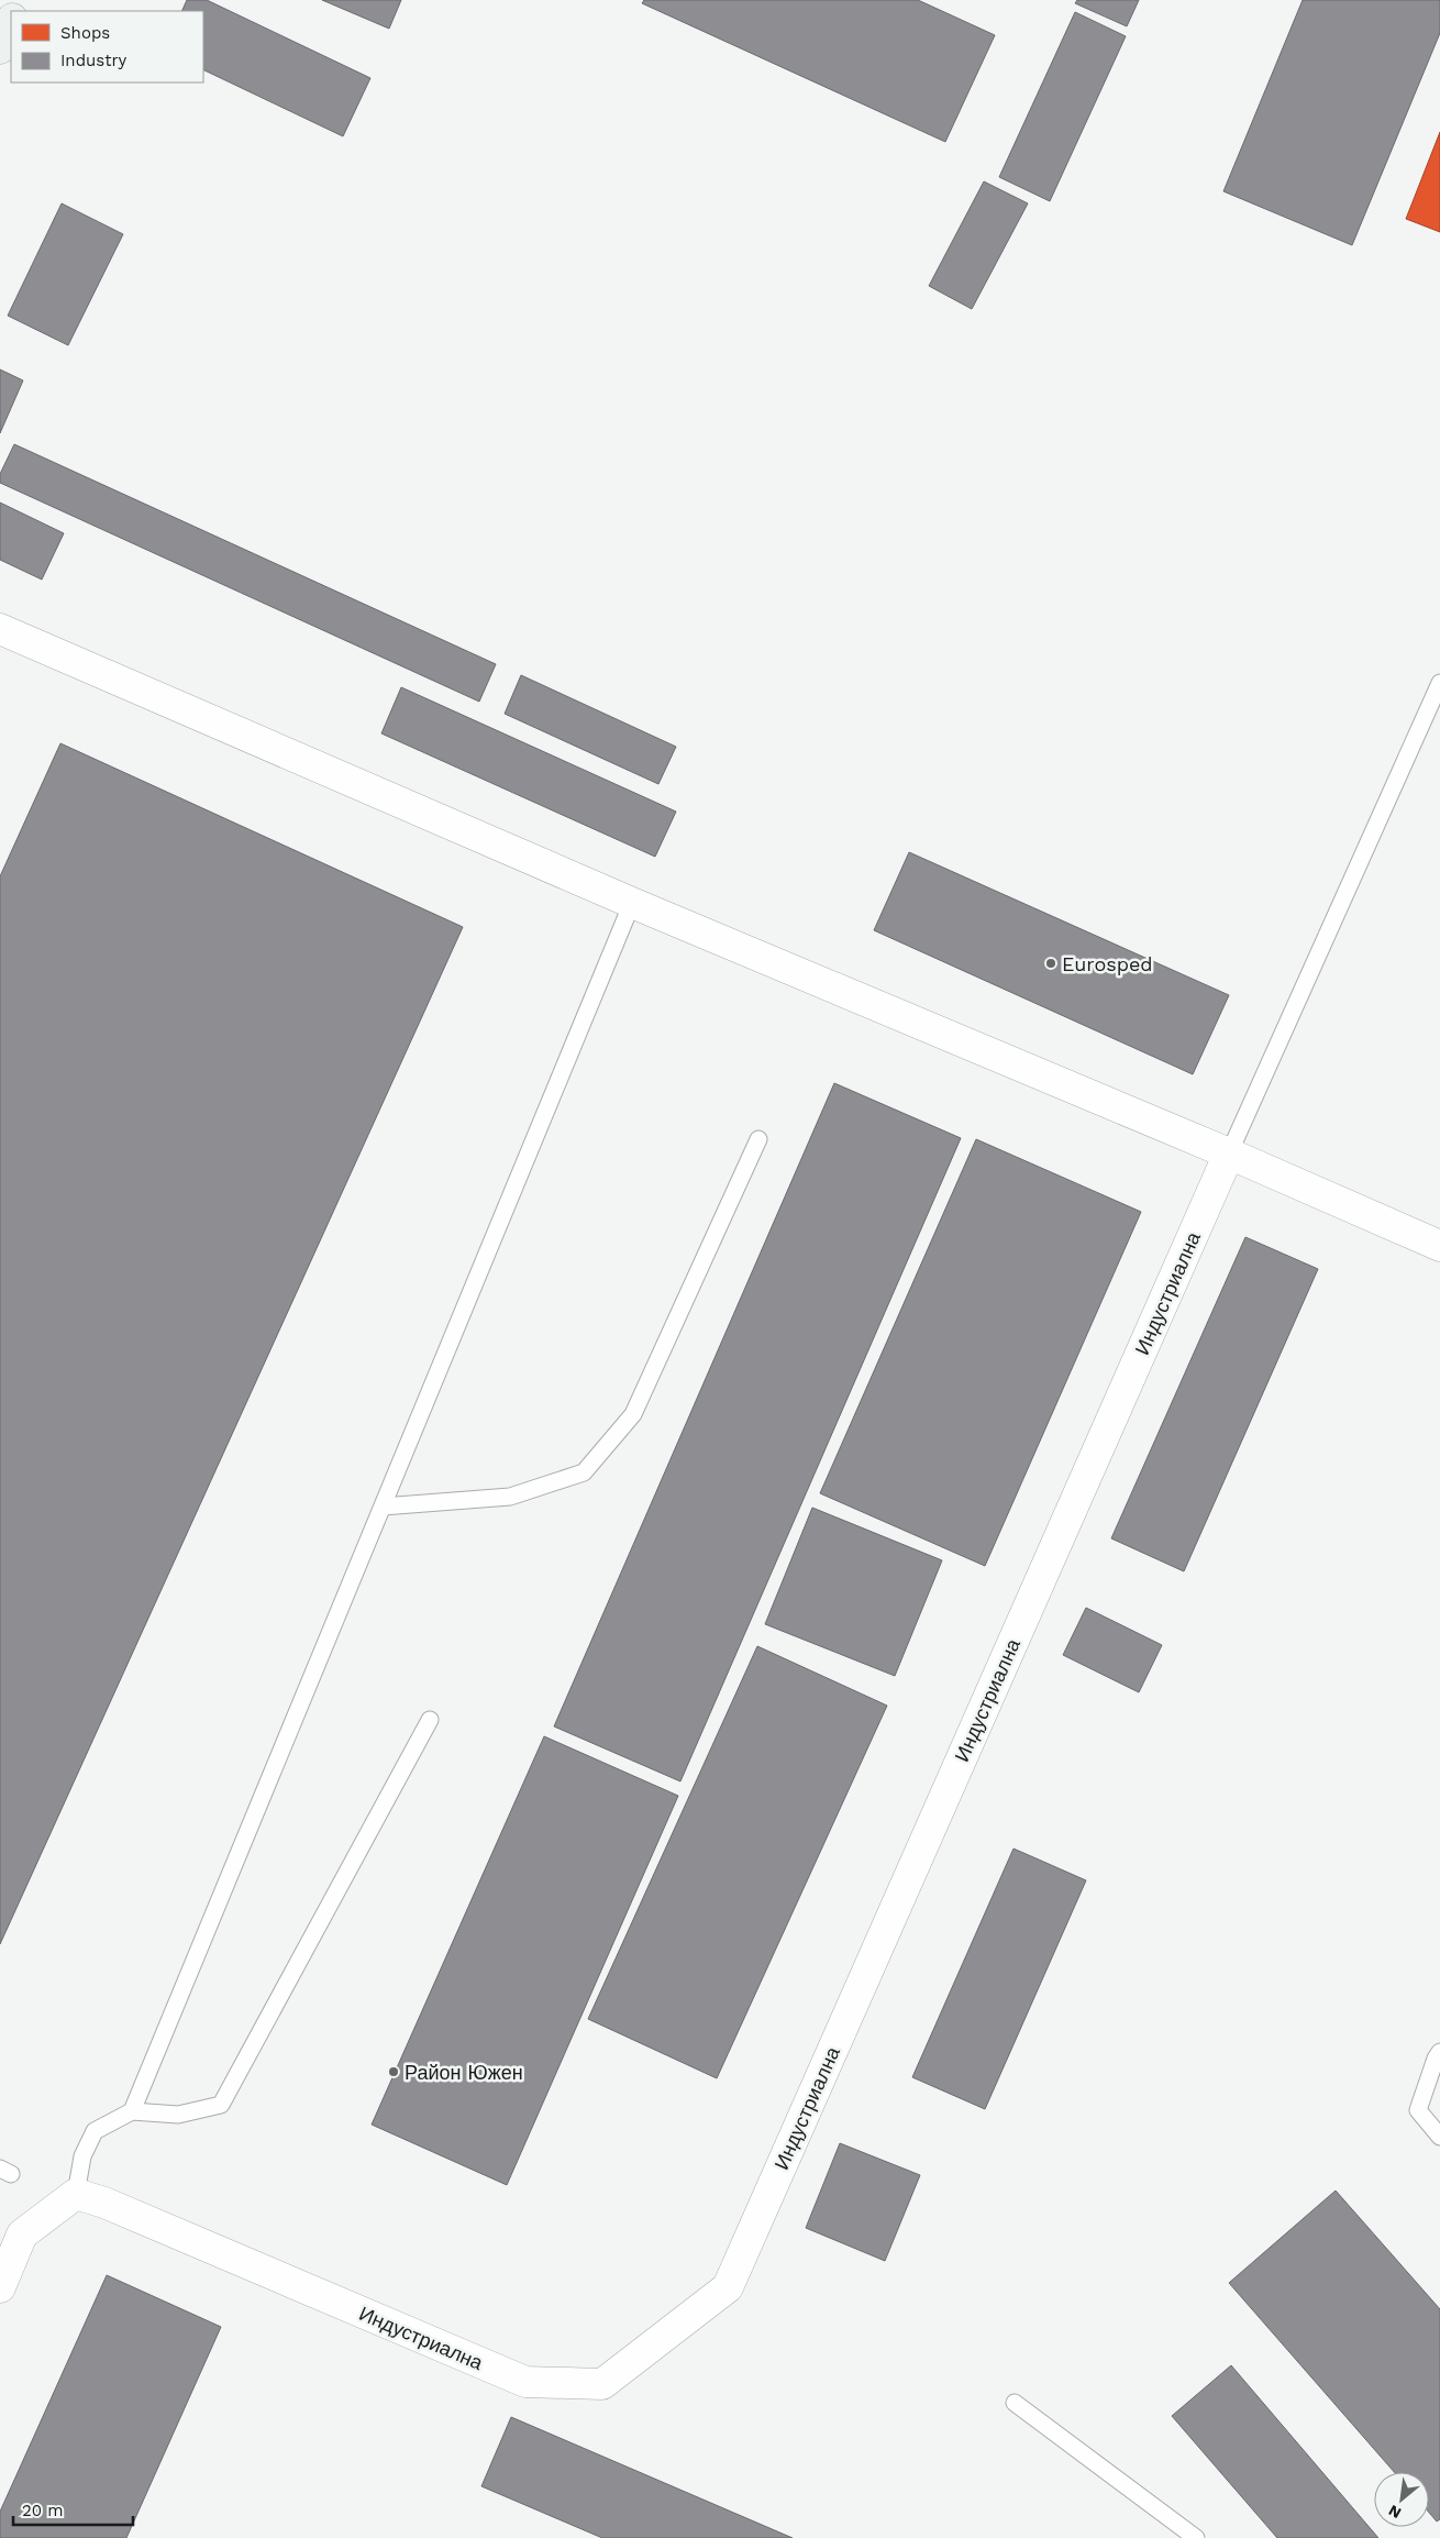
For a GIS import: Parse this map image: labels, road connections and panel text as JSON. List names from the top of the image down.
{
  "streets": {
    "street": ["Индустриална"]
  },
  "places": ["Eurosped", "Район Южен"],
  "legend": ["Shops", "Industry"],
  "scale_bar": "20 m",
  "north": "bottom left"
}
